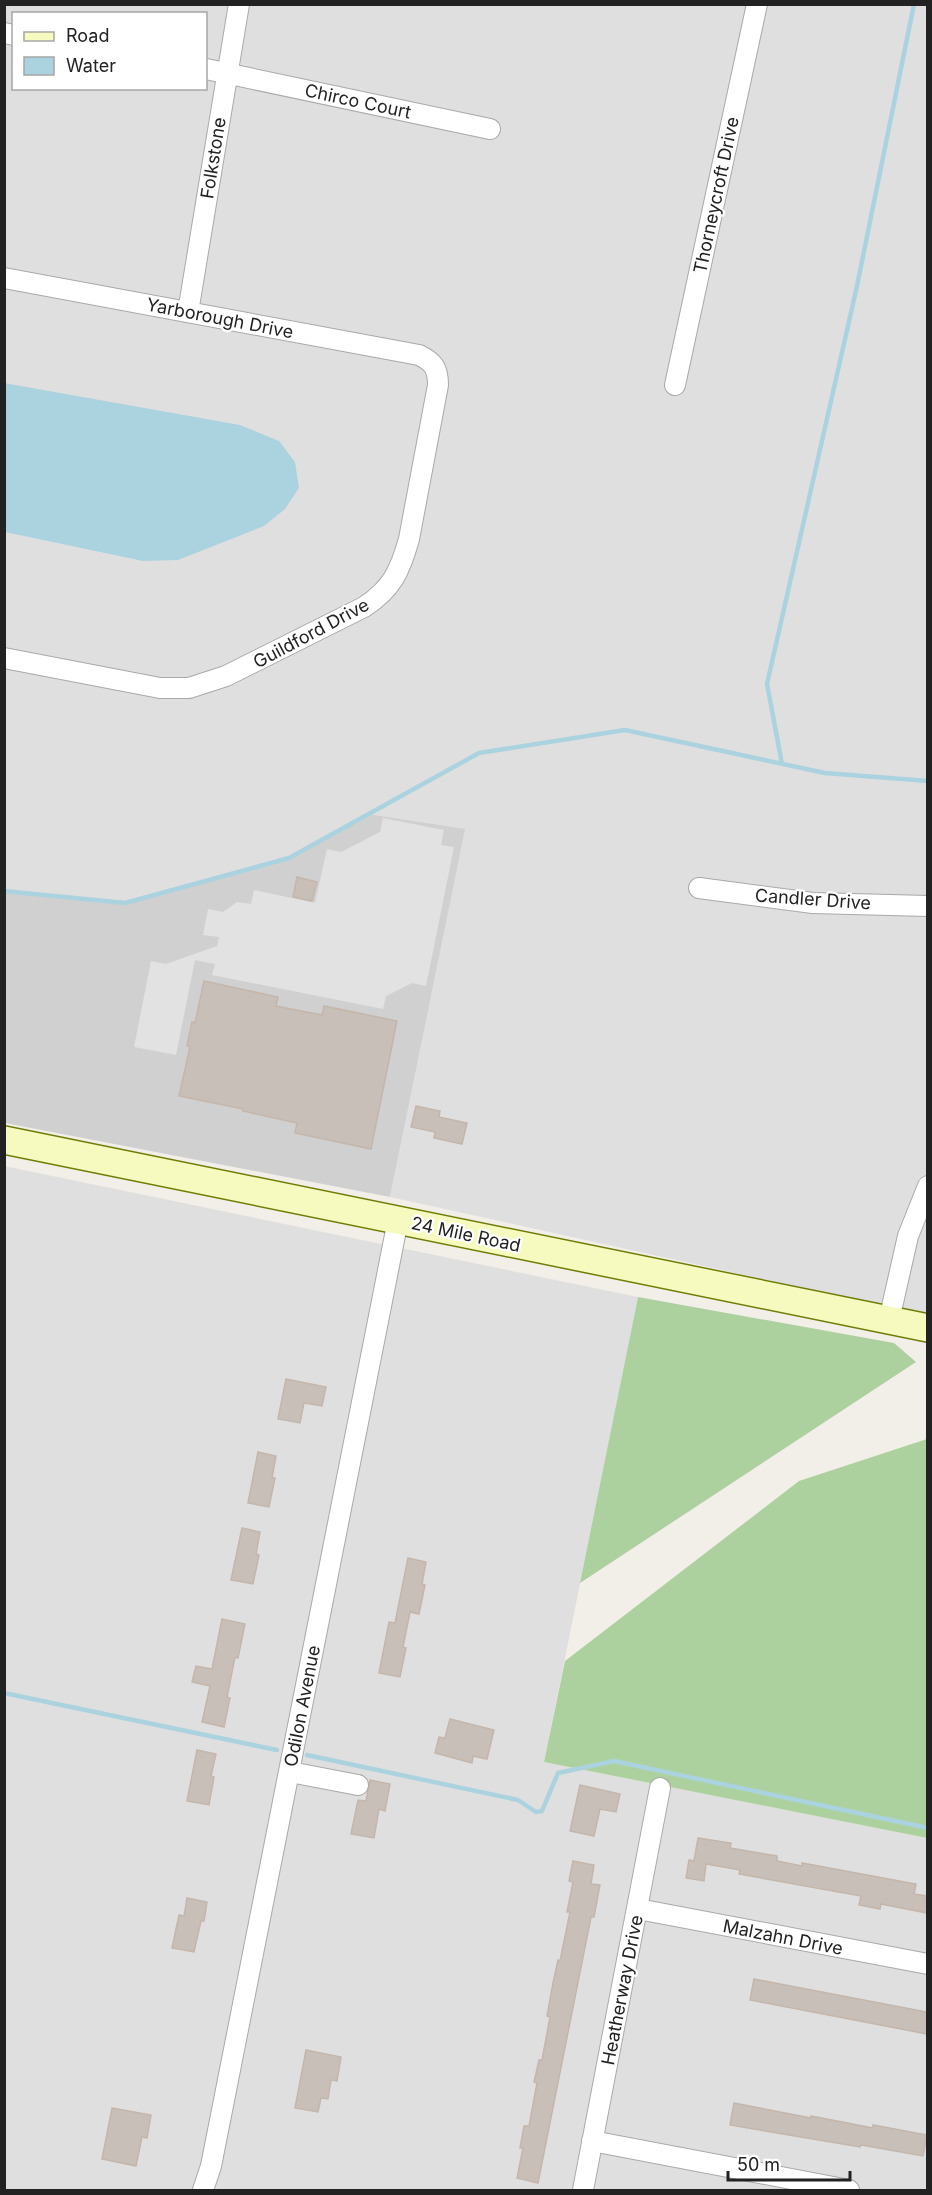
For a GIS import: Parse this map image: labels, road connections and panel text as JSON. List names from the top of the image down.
{
  "streets": {
    "street": [
      "Chirco Court",
      "Folkstone",
      "Thorneycroft Drive",
      "Yarborough Drive",
      "Guildford Drive",
      "Candler Drive",
      "24 Mile Road",
      "Odilon Avenue",
      "Malzahn Drive",
      "Heatherway Drive"
    ]
  },
  "crossings": [
    ["Chirco Court", "Folkstone"],
    ["Folkstone", "Yarborough Drive"],
    ["Yarborough Drive", "Guildford Drive"],
    ["24 Mile Road", "Odilon Avenue"],
    ["Malzahn Drive", "Heatherway Drive"]
  ],
  "legend": ["Road", "Water"],
  "scale_bar": "50 m"
}
